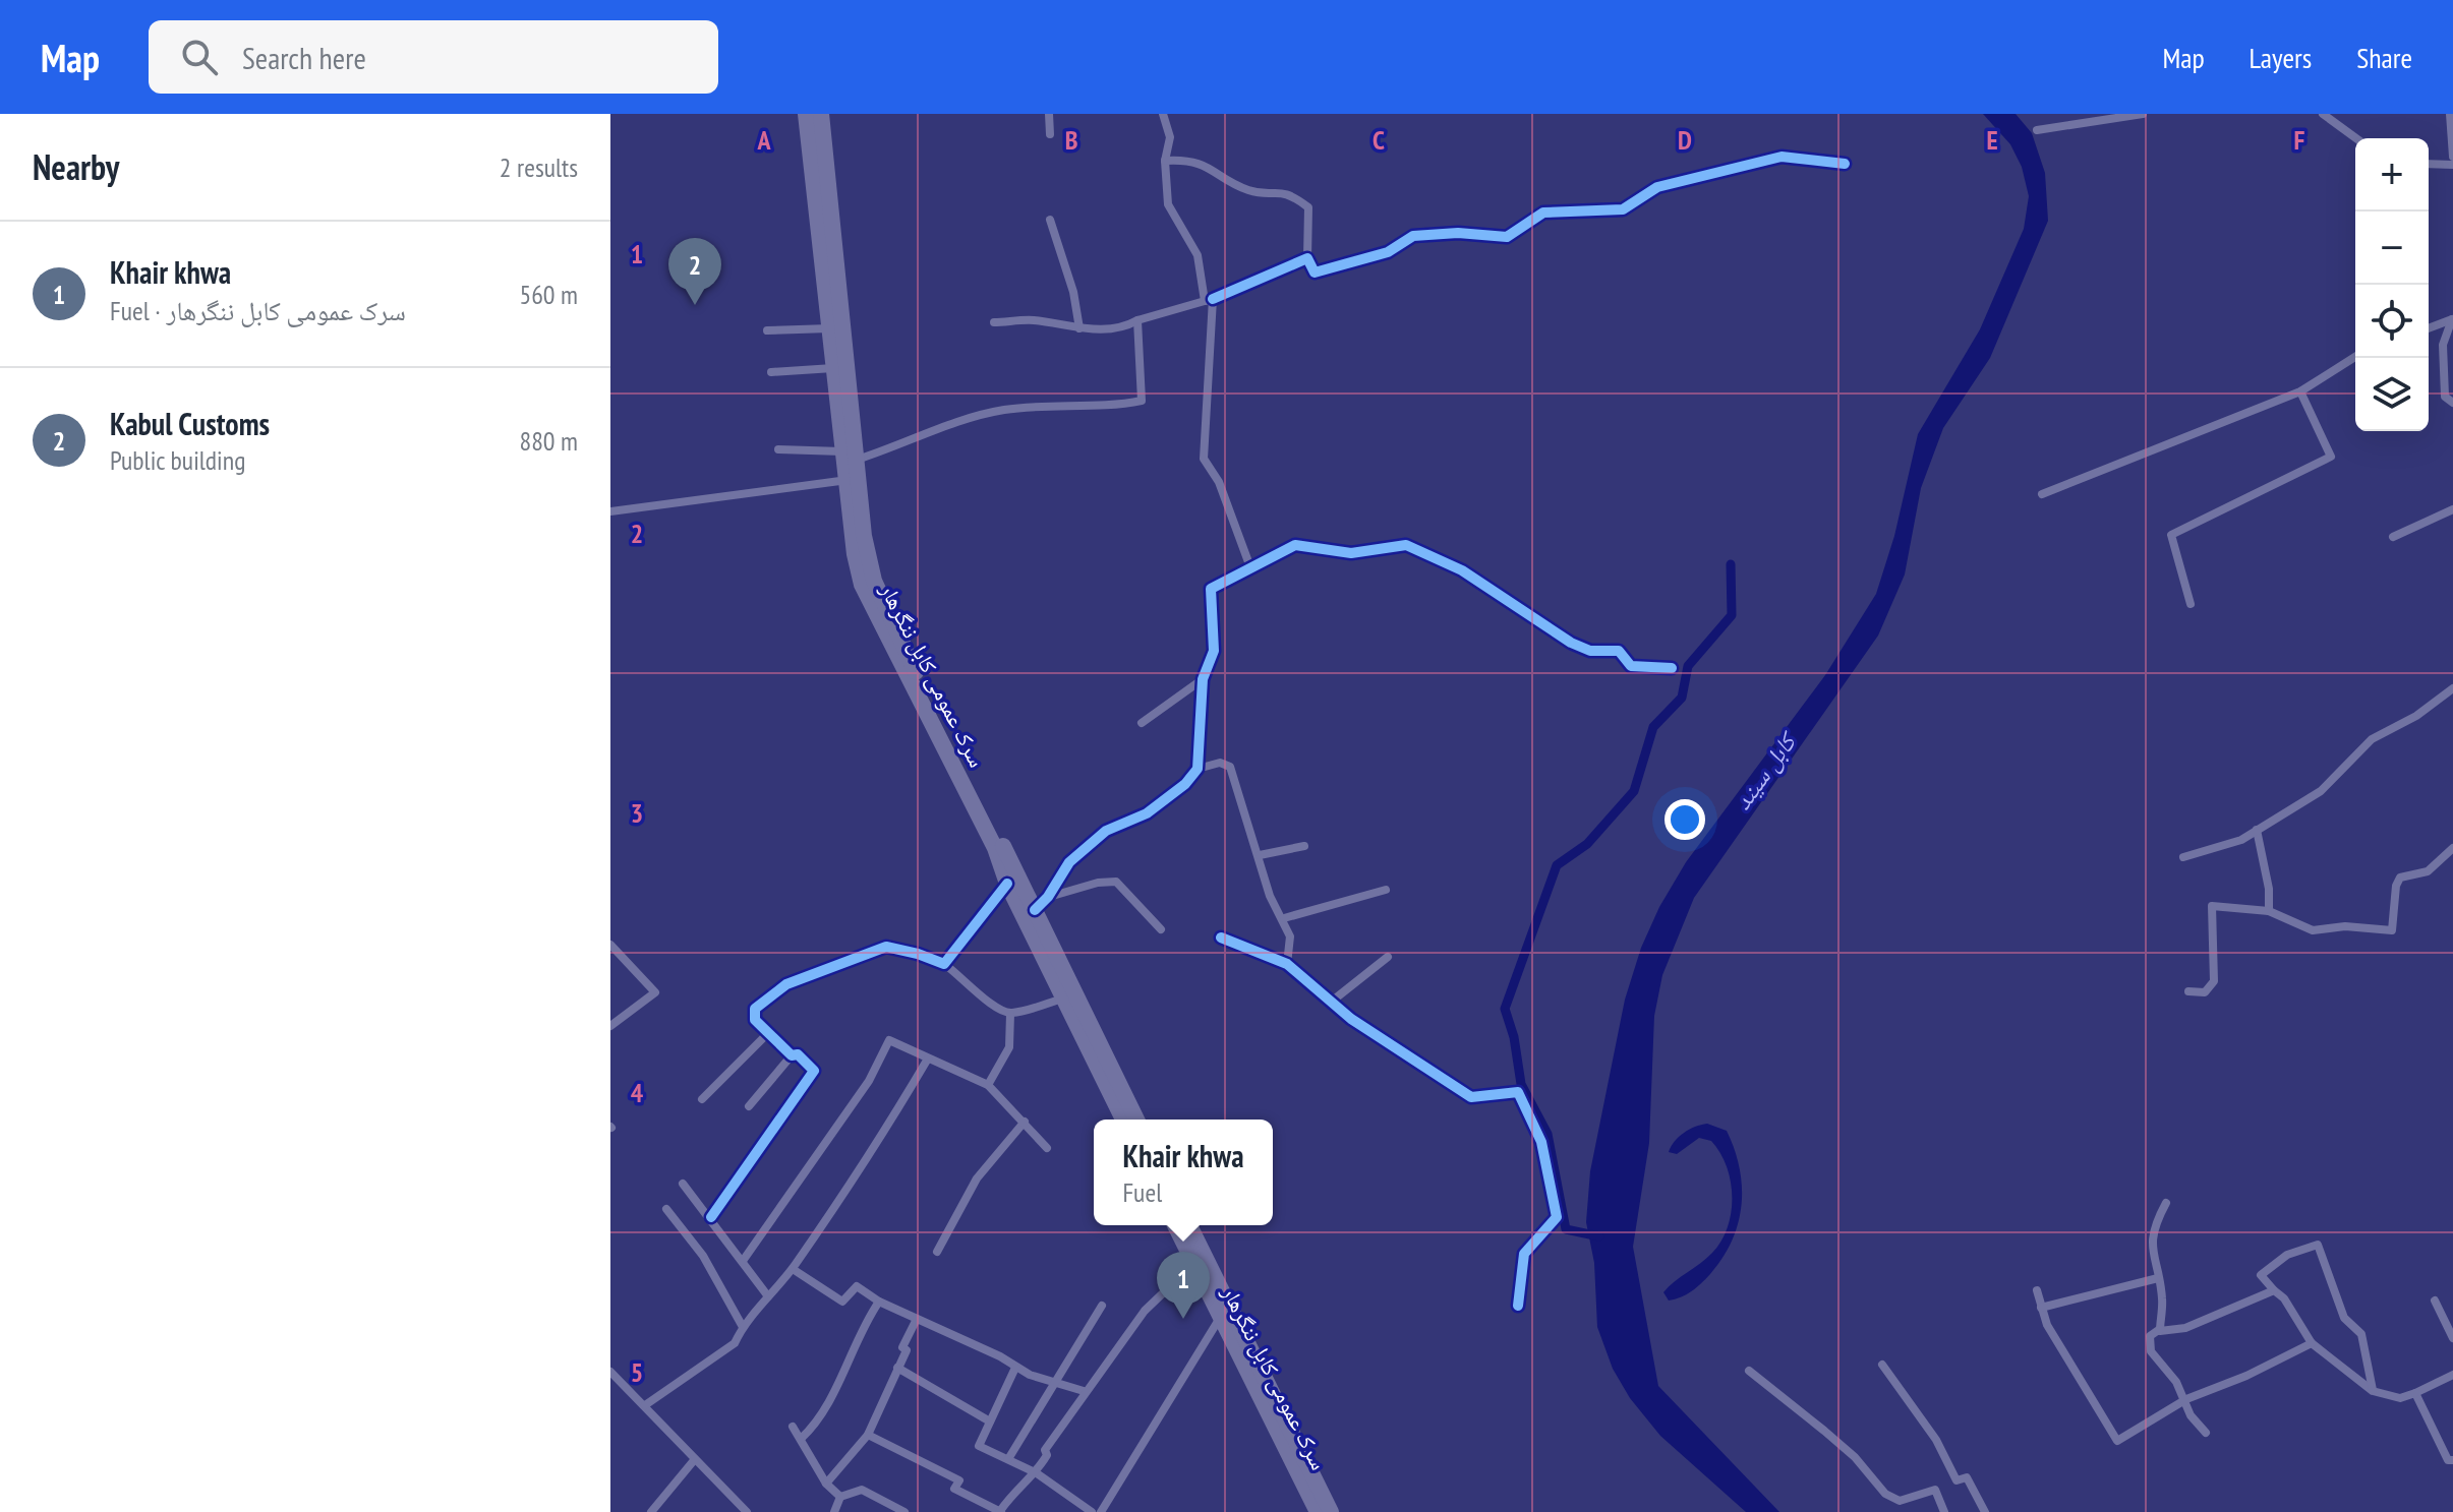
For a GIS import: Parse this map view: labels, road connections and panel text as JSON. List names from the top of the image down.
{
  "streets": {
    "highway": ["سرک عمومی کابل ننگرهار"]
  },
  "water": ["کابل سيند"],
  "page": {
    "header": "Map",
    "search": "Search here",
    "nav": ["Map", "Layers", "Share"],
    "heading": ["Nearby", "2 results"],
    "map_buttons": ["+", "−"],
    "list": [
      {
        "mark": "1",
        "name": "Khair khwa",
        "note": "Fuel · سرک عمومی کابل ننگرهار",
        "value": "560 m"
      },
      {
        "mark": "2",
        "name": "Kabul Customs",
        "note": "Public building",
        "value": "880 m"
      }
    ],
    "pins": ["2", "1"],
    "popup": ["Khair khwa", "Fuel"]
  },
  "grid": {
    "columns": [
      "A",
      "B",
      "C",
      "D",
      "E",
      "F"
    ],
    "rows": [
      "1",
      "2",
      "3",
      "4",
      "5"
    ]
  }
}
